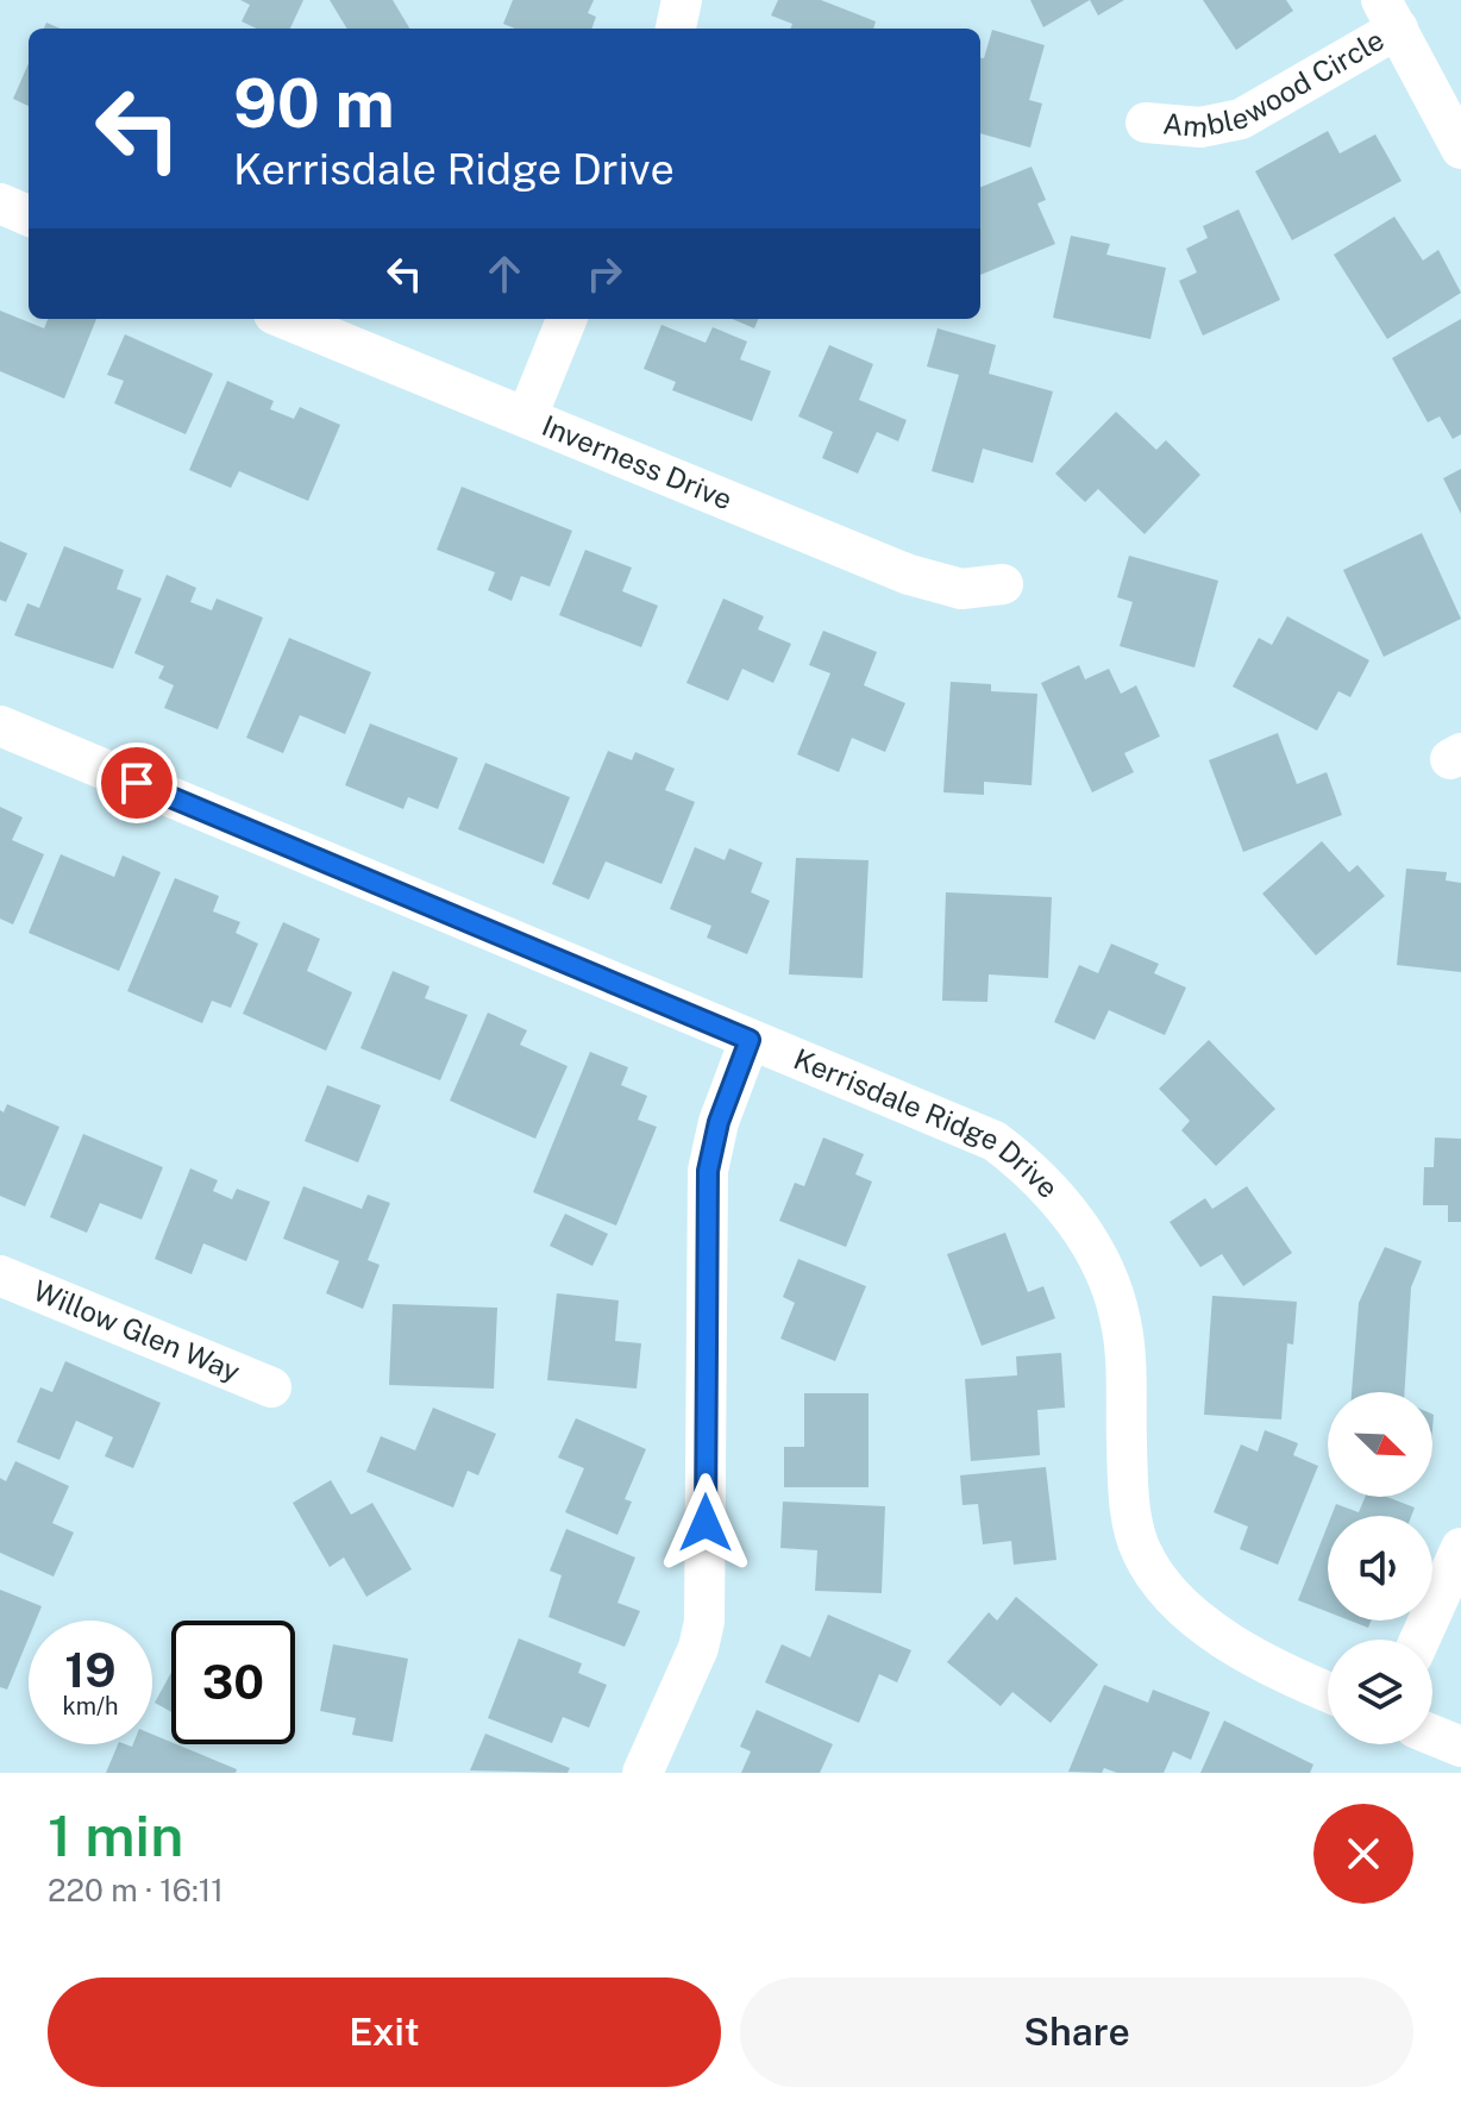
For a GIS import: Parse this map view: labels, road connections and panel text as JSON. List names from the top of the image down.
{
  "streets": {
    "street": [
      "Amblewood Circle",
      "Inverness Drive",
      "Kerrisdale Ridge Drive",
      "Willow Glen Way"
    ]
  },
  "north": "bottom right",
  "page": {
    "turn": ["90 m", "Kerrisdale Ridge Drive"],
    "speed": "19 km/h",
    "limit": "30",
    "heading": ["1 min", "220 m · 16:11"],
    "buttons": ["Exit", "Share"]
  }
}
